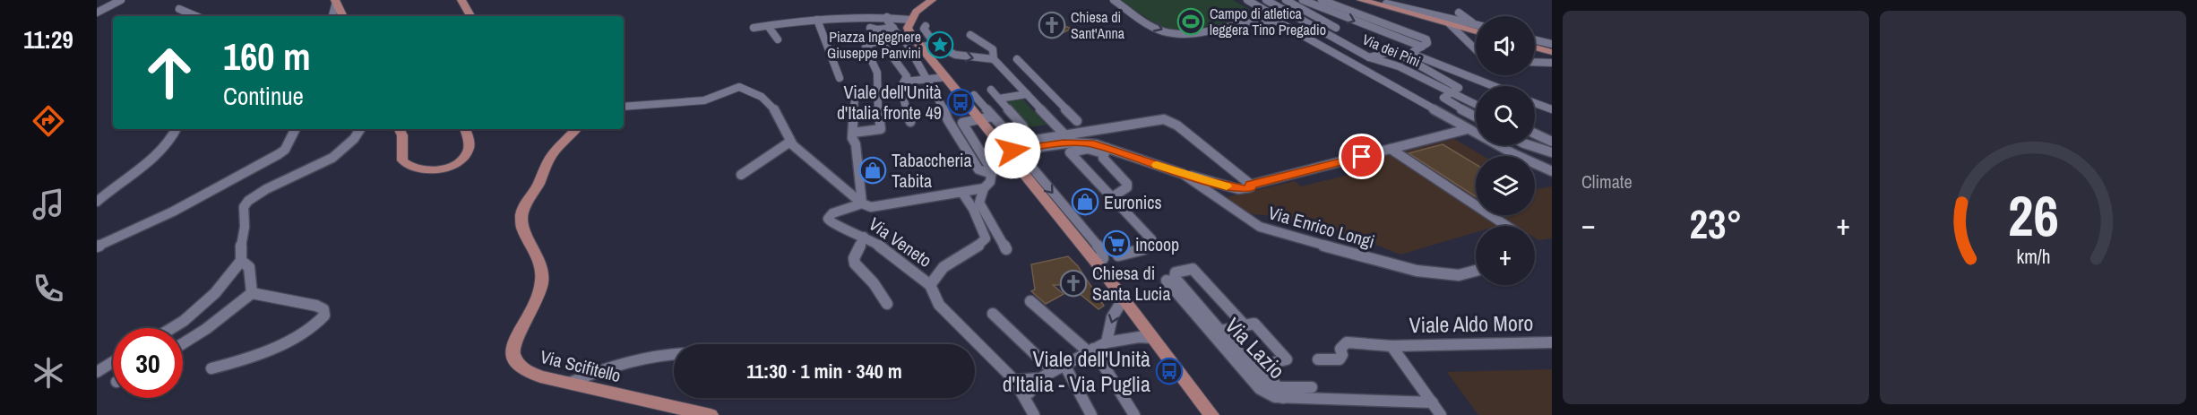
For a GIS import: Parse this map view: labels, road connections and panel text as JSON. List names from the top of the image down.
{
  "streets": {
    "main road": ["Via Scifitello"],
    "street": [
      "Via dei Pini",
      "Via Enrico Longi",
      "Via Veneto",
      "Viale Aldo Moro",
      "Via Lazio"
    ]
  },
  "places": {
    "sports": ["Campo di atletica leggera Tino Pregadio"],
    "church": ["Chiesa di Sant'Anna", "Chiesa di Santa Lucia"],
    "place": ["Piazza Ingegnere Giuseppe Panvini"],
    "bus stop": ["Viale dell'Unità d'Italia fronte 49", "Viale dell'Unità d'Italia - Via Puglia"],
    "shop": ["Tabaccheria Tabita", "Euronics"],
    "supermarket": ["incoop"]
  },
  "page": {
    "tabs": "11:29",
    "tile": "Climate",
    "map_buttons": "+",
    "turn": ["160 m", "Continue"],
    "heat": ["−", "23°", "+"],
    "limit": "30",
    "trip": "11:30 · 1 min · 340 m",
    "gauge": ["26", "km/h"]
  }
}
